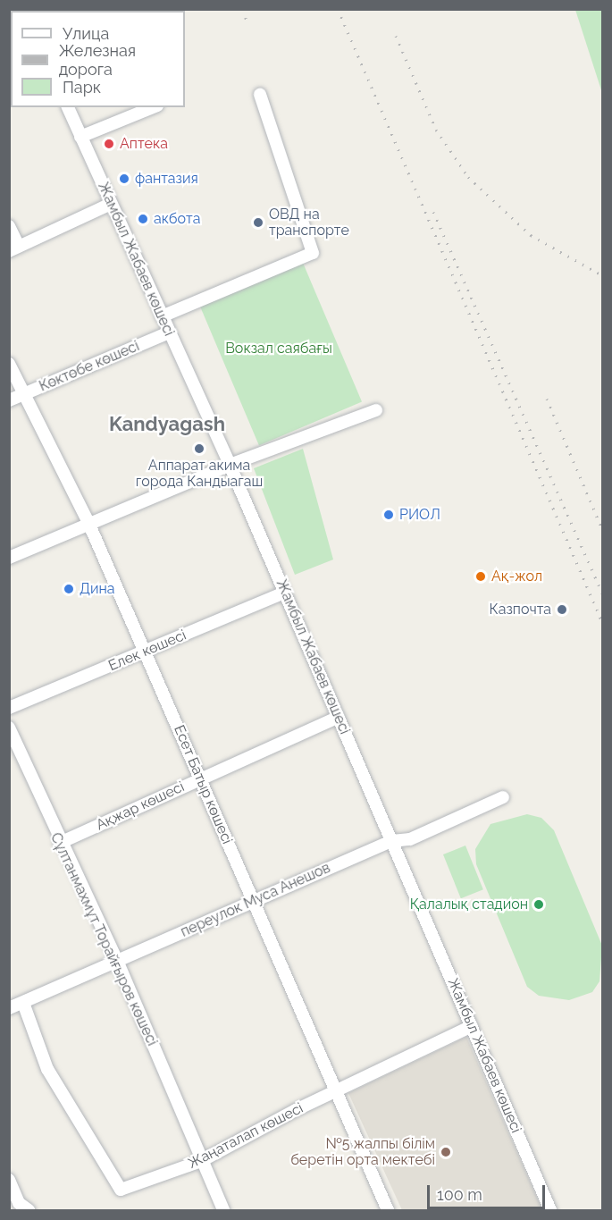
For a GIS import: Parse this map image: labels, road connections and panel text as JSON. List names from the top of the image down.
{
  "streets": {
    "street": [
      "Жамбыл Жабаев көшесі",
      "Көктөбе көшесі",
      "Елек көшесі",
      "Есет Батыр көшесі",
      "Ақжар көшесі",
      "переулок Муса Анешов",
      "Сұлтанмахмұт Торайғыров көшесі",
      "Жаңаталап көшесі"
    ]
  },
  "crossings": [
    ["Жамбыл Жабаев көшесі", "Көктөбе көшесі"],
    ["Жамбыл Жабаев көшесі", "Елек көшесі"],
    ["Жамбыл Жабаев көшесі", "Ақжар көшесі"],
    ["Жамбыл Жабаев көшесі", "переулок Муса Анешов"],
    ["Жамбыл Жабаев көшесі", "Жаңаталап көшесі"],
    ["Көктөбе көшесі", "Есет Батыр көшесі"],
    ["Елек көшесі", "Есет Батыр көшесі"],
    ["Есет Батыр көшесі", "Ақжар көшесі"],
    ["Есет Батыр көшесі", "переулок Муса Анешов"],
    ["Есет Батыр көшесі", "Жаңаталап көшесі"],
    ["Ақжар көшесі", "Сұлтанмахмұт Торайғыров көшесі"],
    ["переулок Муса Анешов", "Сұлтанмахмұт Торайғыров көшесі"],
    ["переулок Муса Анешов", "Жаңаталап көшесі"],
    ["Сұлтанмахмұт Торайғыров көшесі", "Жаңаталап көшесі"]
  ],
  "districts": ["Kandyagash"],
  "parks": ["Вокзал саябағы"],
  "places": [
    "Аптека",
    "фантазия",
    "акбота",
    "ОВД на транспорте",
    "Аппарат акима города Кандыагаш",
    "РИОЛ",
    "Ақ-жол",
    "Дина",
    "Казпочта",
    "Қалалық стадион",
    "№5 жалпы білім беретін орта мектебі"
  ],
  "legend": ["Улица", "Железная дорога", "Парк"],
  "scale_bar": "100 m"
}
